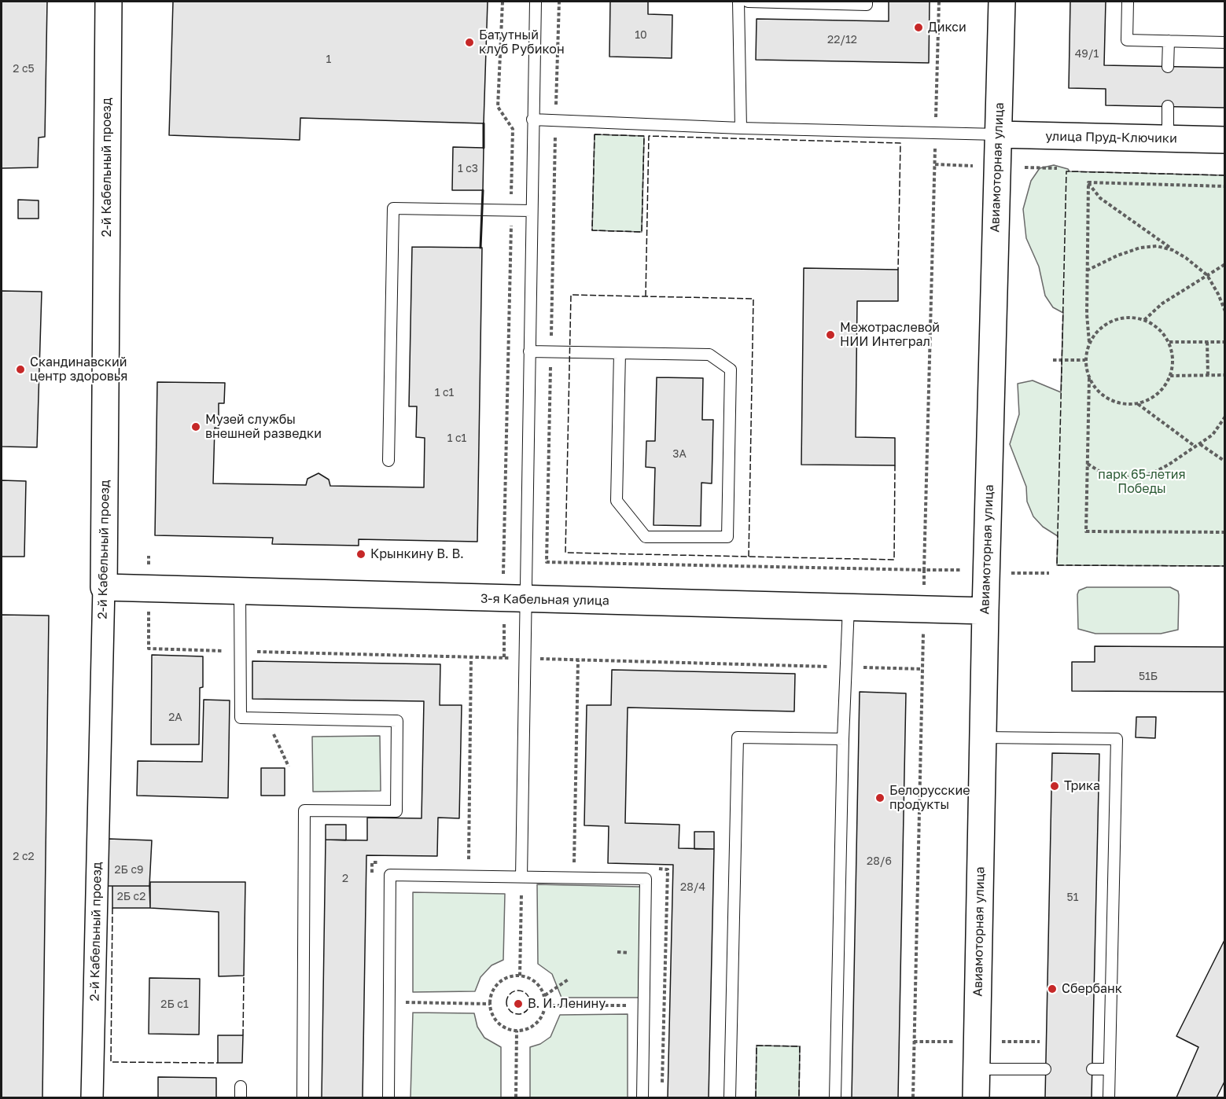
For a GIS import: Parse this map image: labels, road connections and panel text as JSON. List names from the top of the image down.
{
  "streets": {
    "street": [
      "улица Пруд-Ключики",
      "2-й Кабельный проезд",
      "Авиамоторная улица",
      "3-я Кабельная улица"
    ]
  },
  "crossings": [
    ["улица Пруд-Ключики", "Авиамоторная улица"],
    ["2-й Кабельный проезд", "3-я Кабельная улица"],
    ["Авиамоторная улица", "3-я Кабельная улица"]
  ],
  "parks": ["парк 65-летия Победы"],
  "places": [
    "Дикси",
    "Батутный клуб Рубикон",
    "Межотраслевой НИИ Интеграл",
    "Скандинавский центр здоровья",
    "Музей службы внешней разведки",
    "Крынкину В. В.",
    "Трика",
    "Белорусские продукты",
    "Сбербанк",
    "В. И. Ленину"
  ],
  "house_numbers": [
    "10",
    "22/12",
    "49/1",
    "1",
    "2 с5",
    "1 с3",
    "1 с1",
    "1 с1",
    "3А",
    "51Б",
    "2А",
    "2 с2",
    "28/6",
    "2Б с9",
    "2",
    "28/4",
    "2Б с2",
    "51",
    "2Б с1"
  ]
}
